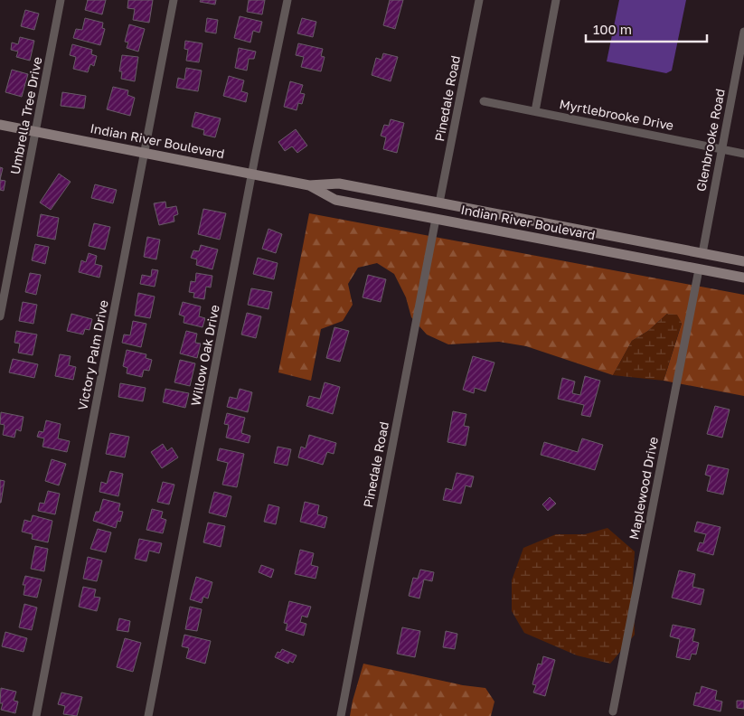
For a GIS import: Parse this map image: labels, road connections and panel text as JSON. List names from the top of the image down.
{
  "streets": {
    "main road": ["Indian River Boulevard"],
    "street": [
      "Pinedale Road",
      "Myrtlebrooke Drive",
      "Umbrella Tree Drive",
      "Glenbrooke Road",
      "Victory Palm Drive",
      "Willow Oak Drive",
      "Maplewood Drive"
    ]
  },
  "crossings": [
    ["Pinedale Road", "Indian River Boulevard"],
    ["Myrtlebrooke Drive", "Glenbrooke Road"],
    ["Umbrella Tree Drive", "Indian River Boulevard"],
    ["Glenbrooke Road", "Indian River Boulevard"],
    ["Indian River Boulevard", "Victory Palm Drive"],
    ["Indian River Boulevard", "Willow Oak Drive"],
    ["Indian River Boulevard", "Maplewood Drive"]
  ],
  "scale_bar": "100 m"
}
